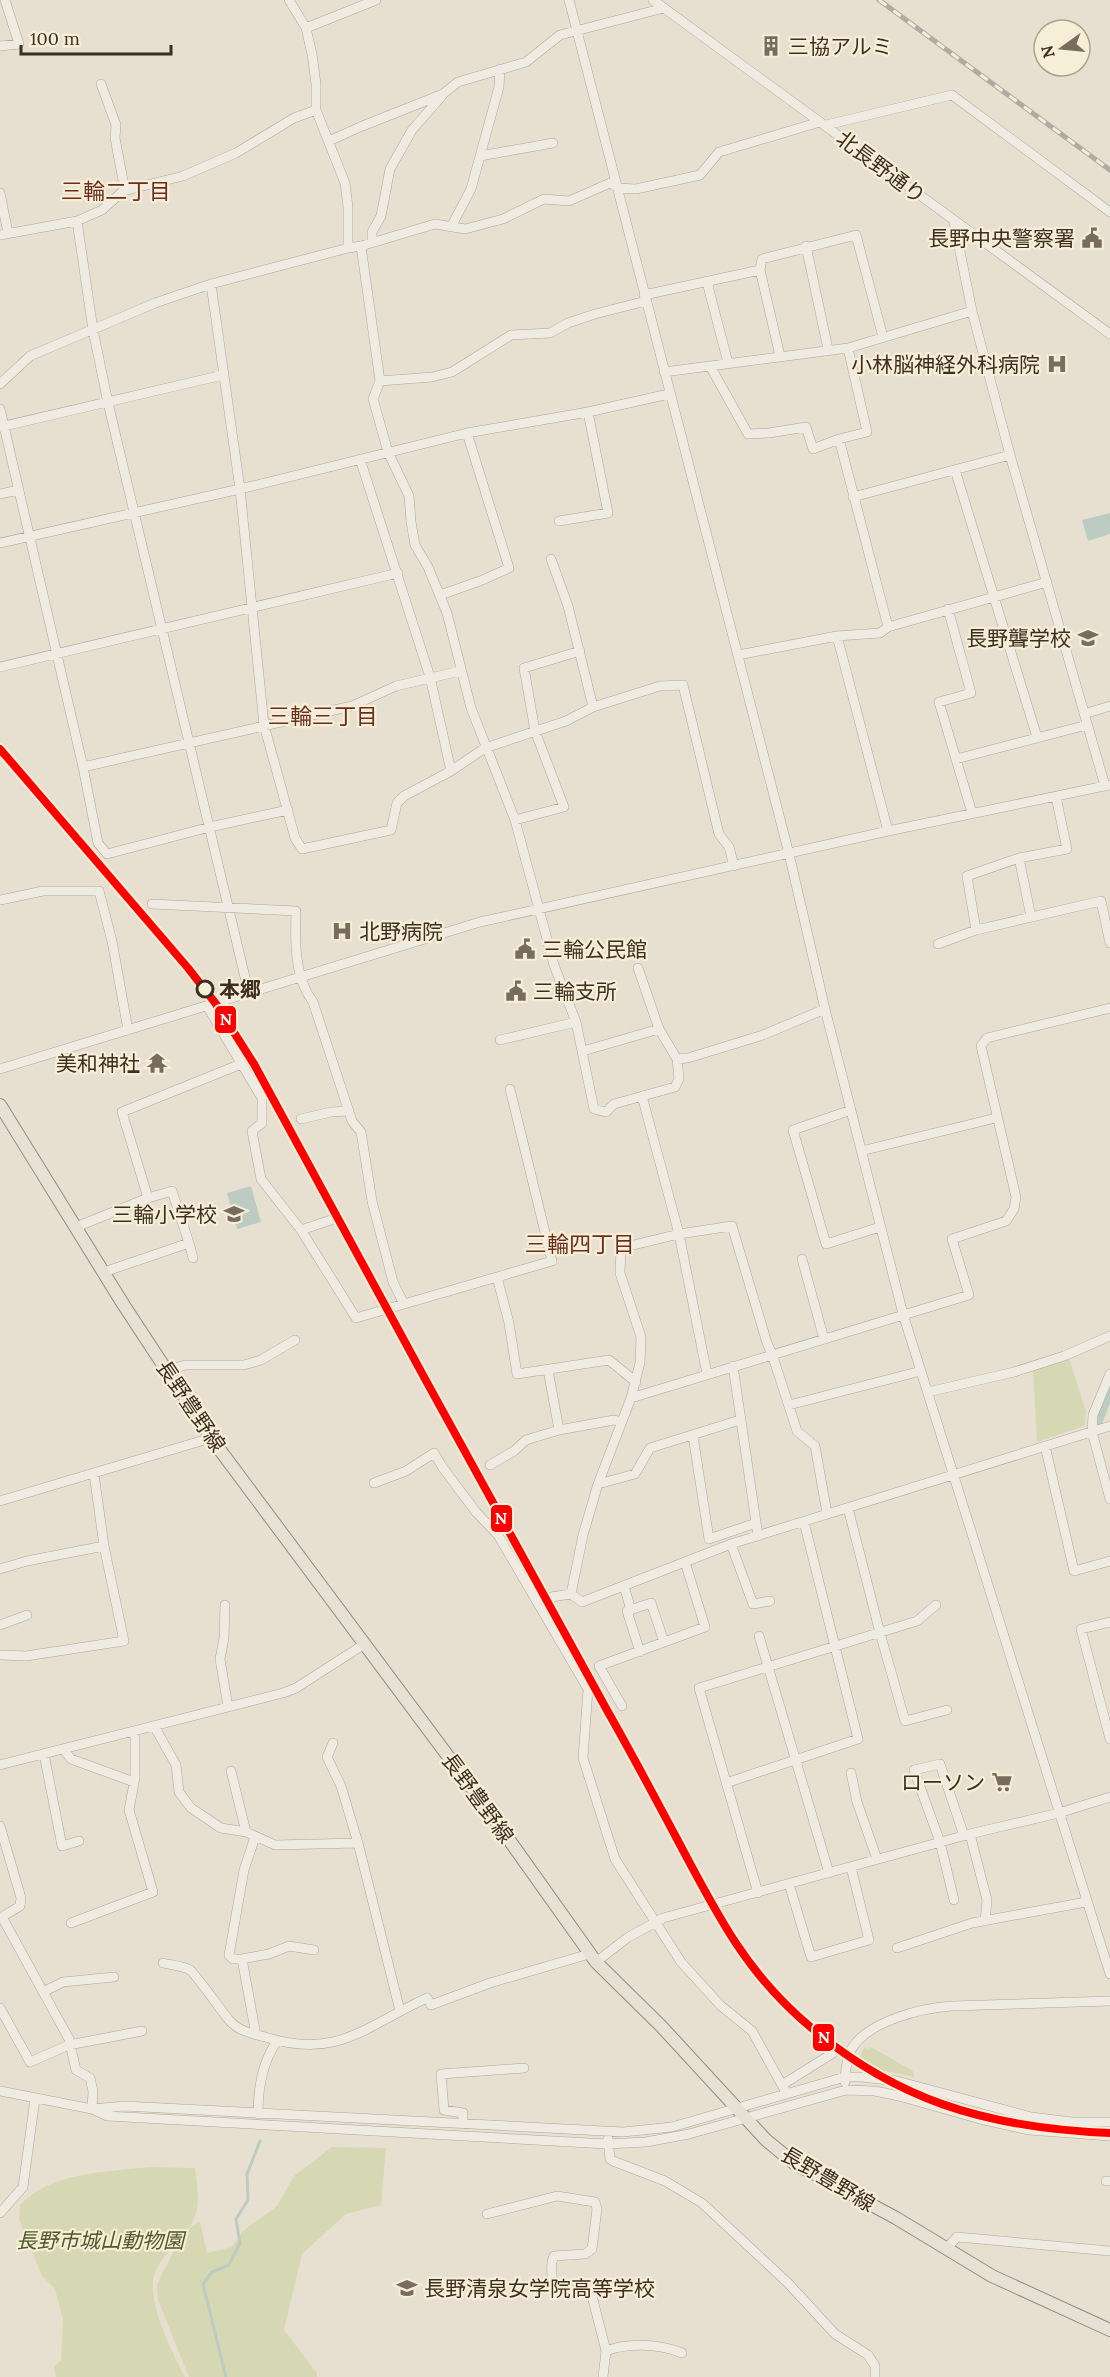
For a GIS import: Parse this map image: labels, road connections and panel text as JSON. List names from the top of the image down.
{
  "streets": {
    "main road": ["長野豊野線"],
    "street": ["北長野通り"]
  },
  "districts": ["三輪二丁目", "三輪三丁目", "三輪四丁目"],
  "parks": ["長野市城山動物園"],
  "places": {
    "building": ["三協アルミ"],
    "public building": ["長野中央警察署", "三輪公民館", "三輪支所"],
    "hospital": ["小林脳神経外科病院", "北野病院"],
    "school or university": ["長野聾学校", "三輪小学校", "長野清泉女学院高等学校"],
    "other": ["本郷"],
    "temple": ["美和神社"],
    "supermarket": ["ローソン"]
  },
  "lines": ["transit line N"],
  "scale_bar": "100 m",
  "north": "left"
}
